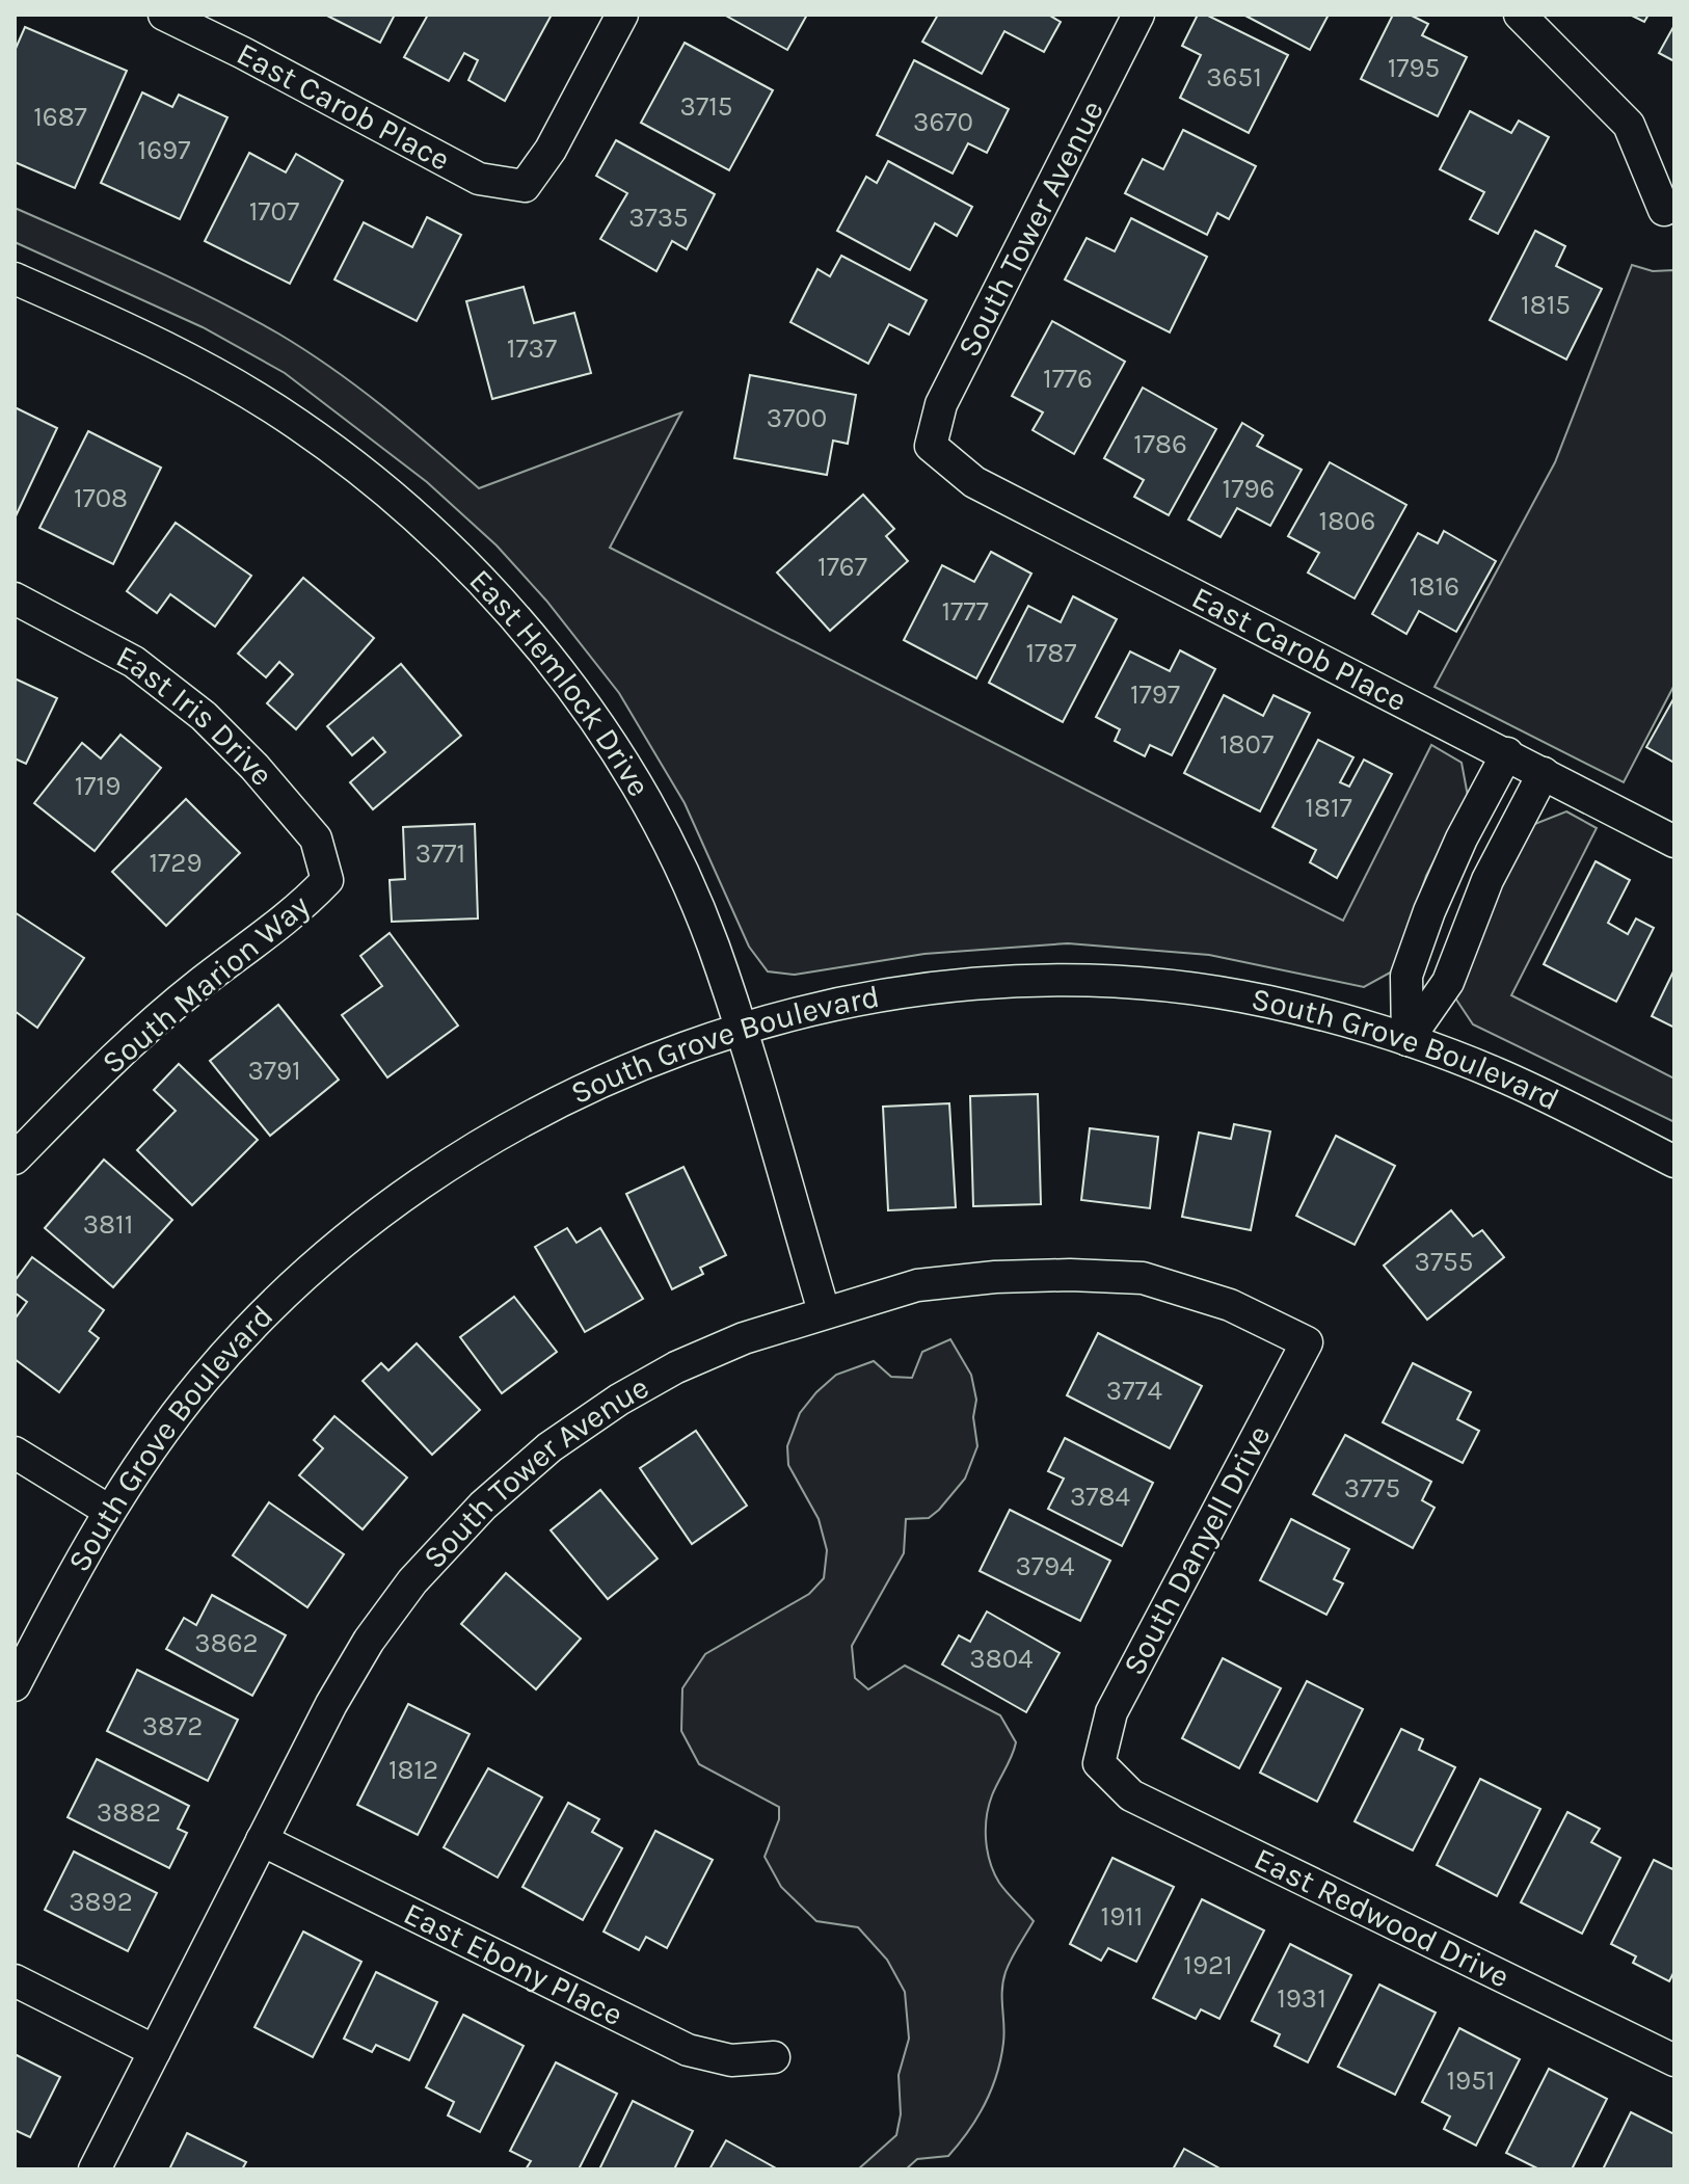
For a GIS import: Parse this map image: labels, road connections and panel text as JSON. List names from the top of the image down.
{
  "streets": {
    "street": [
      "East Carob Place",
      "South Tower Avenue",
      "East Hemlock Drive",
      "East Iris Drive",
      "South Marion Way",
      "South Grove Boulevard",
      "South Danyell Drive",
      "East Redwood Drive",
      "East Ebony Place"
    ]
  },
  "crossings": [
    ["East Carob Place", "South Tower Avenue"],
    ["South Tower Avenue", "East Hemlock Drive"],
    ["South Tower Avenue", "South Danyell Drive"],
    ["South Tower Avenue", "East Ebony Place"],
    ["East Hemlock Drive", "South Grove Boulevard"],
    ["East Iris Drive", "South Marion Way"],
    ["South Danyell Drive", "East Redwood Drive"]
  ],
  "house_numbers": [
    "1795",
    "3651",
    "3715",
    "1687",
    "3670",
    "1697",
    "1707",
    "3735",
    "1815",
    "1737",
    "1776",
    "3700",
    "1786",
    "1796",
    "1708",
    "1806",
    "1767",
    "1816",
    "1777",
    "1787",
    "1797",
    "1807",
    "1719",
    "1817",
    "3771",
    "1729",
    "3791",
    "3811",
    "3755",
    "3774",
    "3775",
    "3784",
    "3794",
    "3862",
    "3804",
    "3872",
    "1812",
    "3882",
    "3892",
    "1911",
    "1921",
    "1931",
    "1951"
  ]
}
